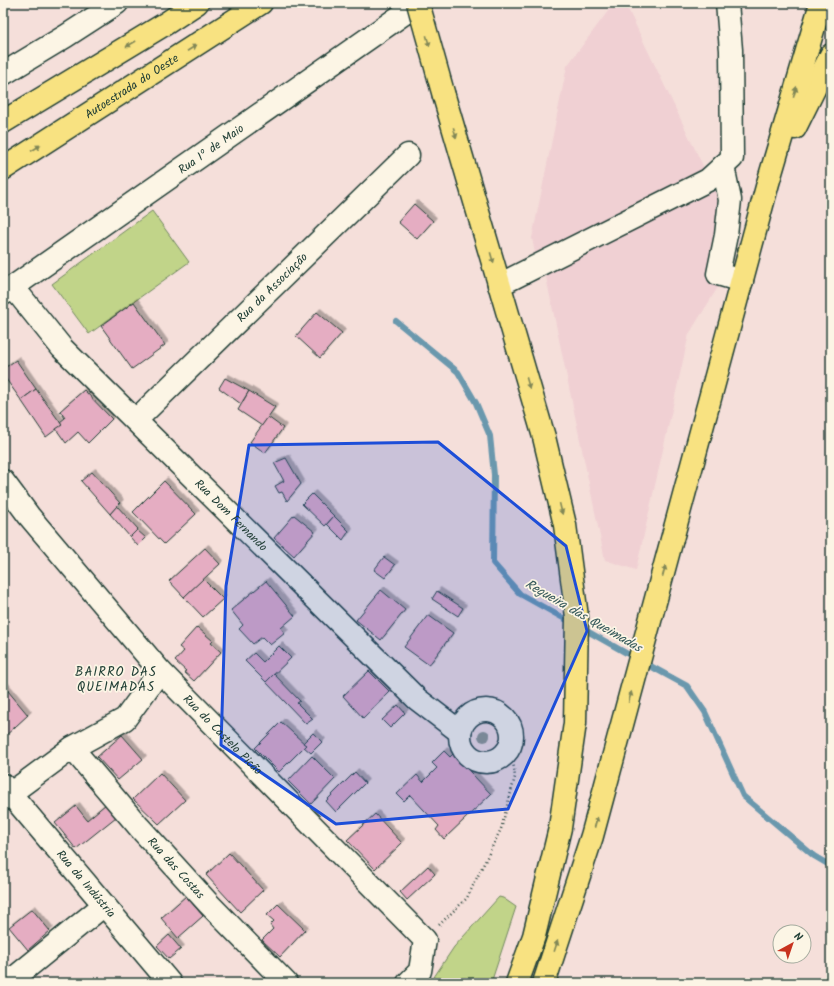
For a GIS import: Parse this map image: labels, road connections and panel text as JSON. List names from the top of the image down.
{
  "streets": {
    "highway": ["Autoestrada do Oeste"],
    "street": [
      "Rua 1º de Maio",
      "Rua da Associação",
      "Rua Dom Fernando",
      "Rua do Castelo Picão",
      "Rua das Costas",
      "Rua da Indústria"
    ]
  },
  "crossings": [
    ["Rua 1º de Maio", "Rua Dom Fernando"],
    ["Rua da Associação", "Rua Dom Fernando"]
  ],
  "districts": ["BAIRRO DAS QUEIMADAS"],
  "water": ["Regueira das Queimadas"],
  "north": "top right"
}
